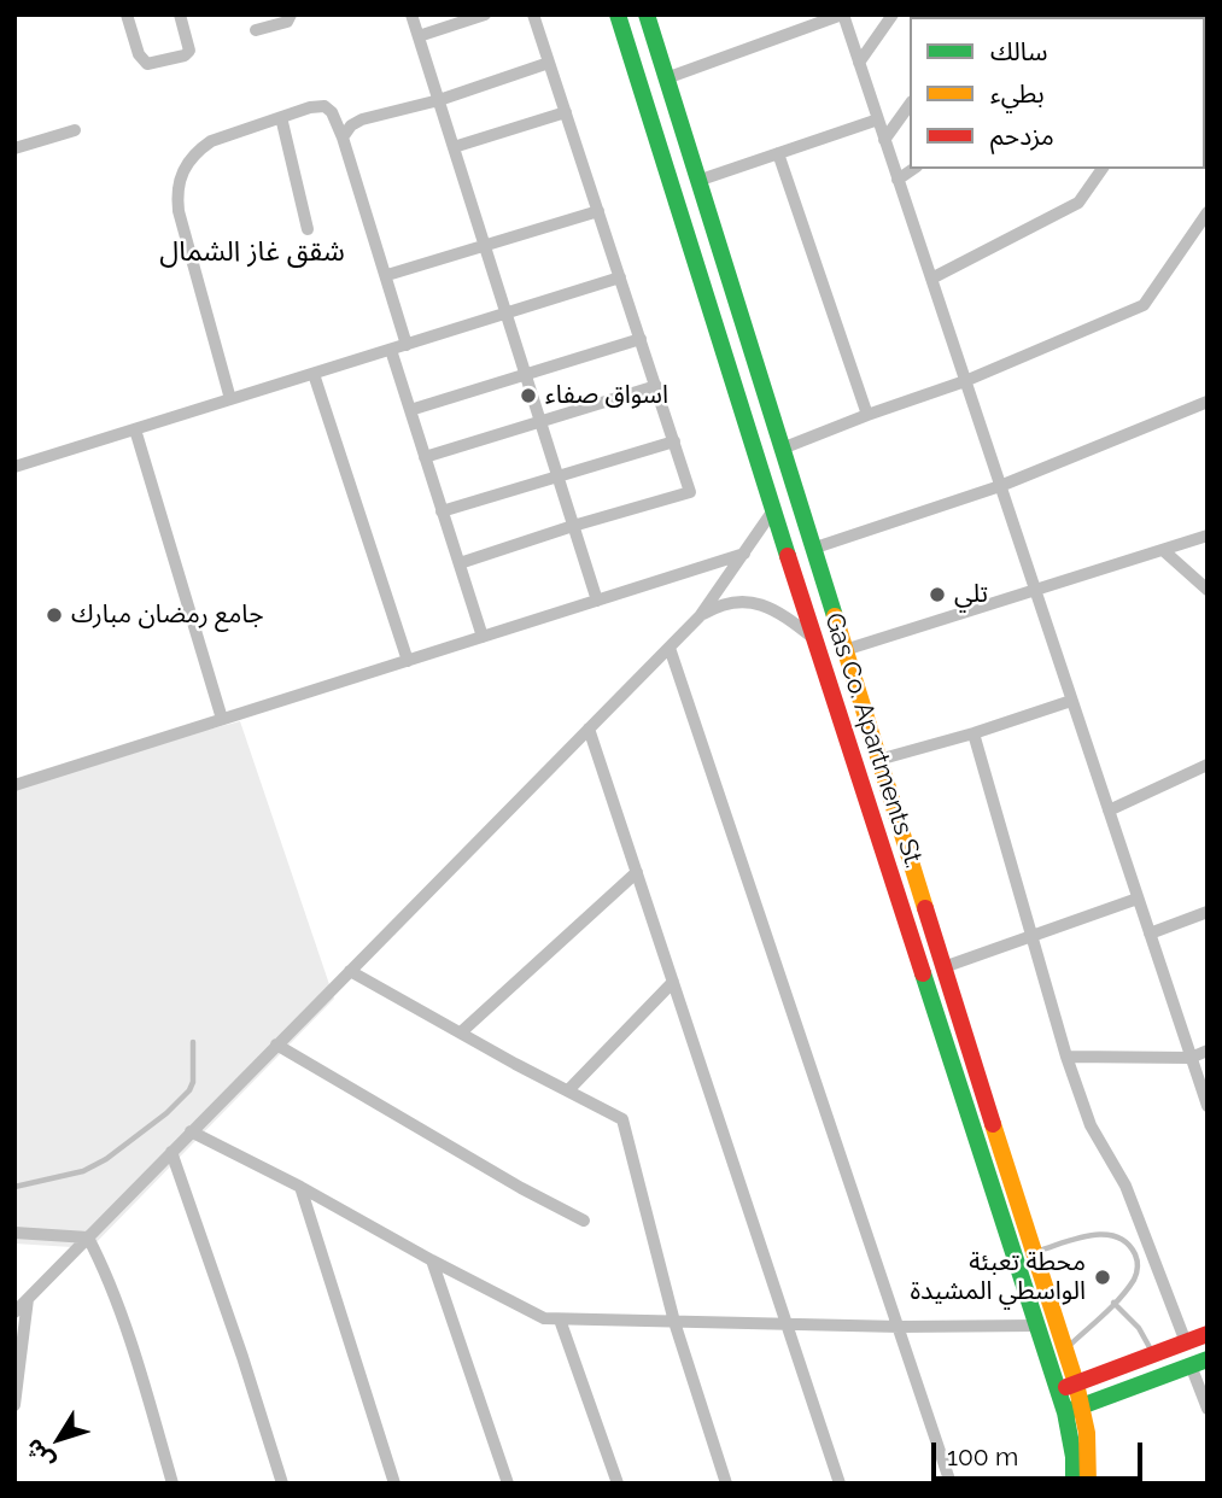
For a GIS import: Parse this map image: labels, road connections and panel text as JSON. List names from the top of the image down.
{
  "streets": {
    "main road": ["Gas Co. Apartments St."]
  },
  "districts": ["شقق غاز الشمال"],
  "places": [
    "اسواق صفاء",
    "تلي",
    "جامع رمضان مبارك",
    "محطة تعبئة الواسطي المشيدة"
  ],
  "legend": ["سالك", "بطيء", "مزدحم"],
  "scale_bar": "100 m",
  "north": "bottom left"
}
